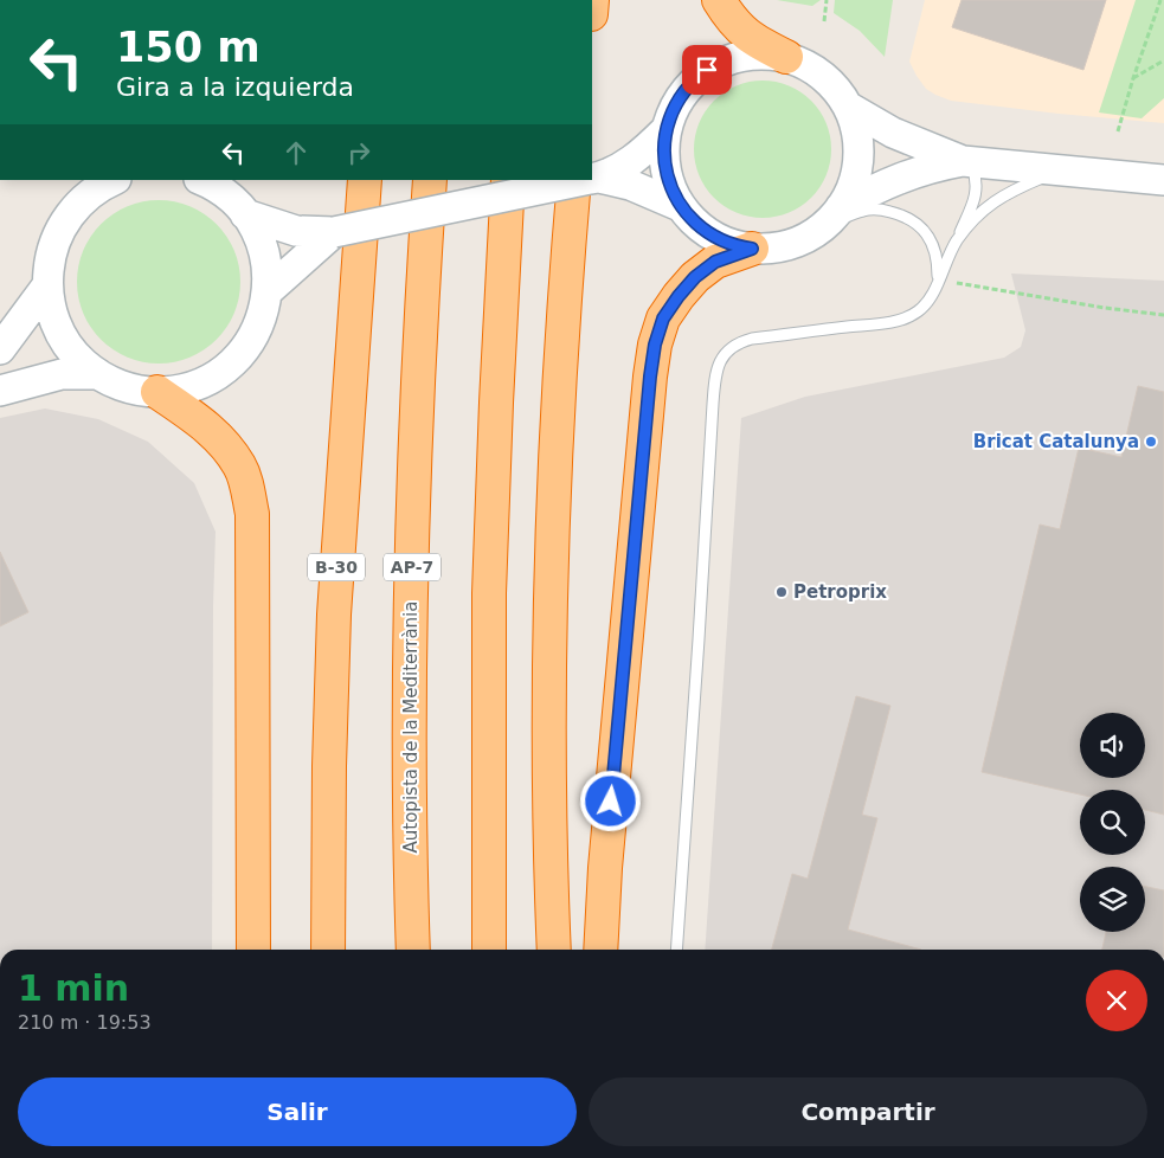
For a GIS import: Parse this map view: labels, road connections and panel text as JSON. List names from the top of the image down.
{
  "streets": {
    "highway": ["B-30", "AP-7", "Autopista de la Mediterrània"]
  },
  "places": ["Bricat Catalunya", "Petroprix"],
  "page": {
    "turn": ["150 m", "Gira a la izquierda"],
    "heading": ["1 min", "210 m · 19:53"],
    "buttons": ["Salir", "Compartir"]
  }
}
